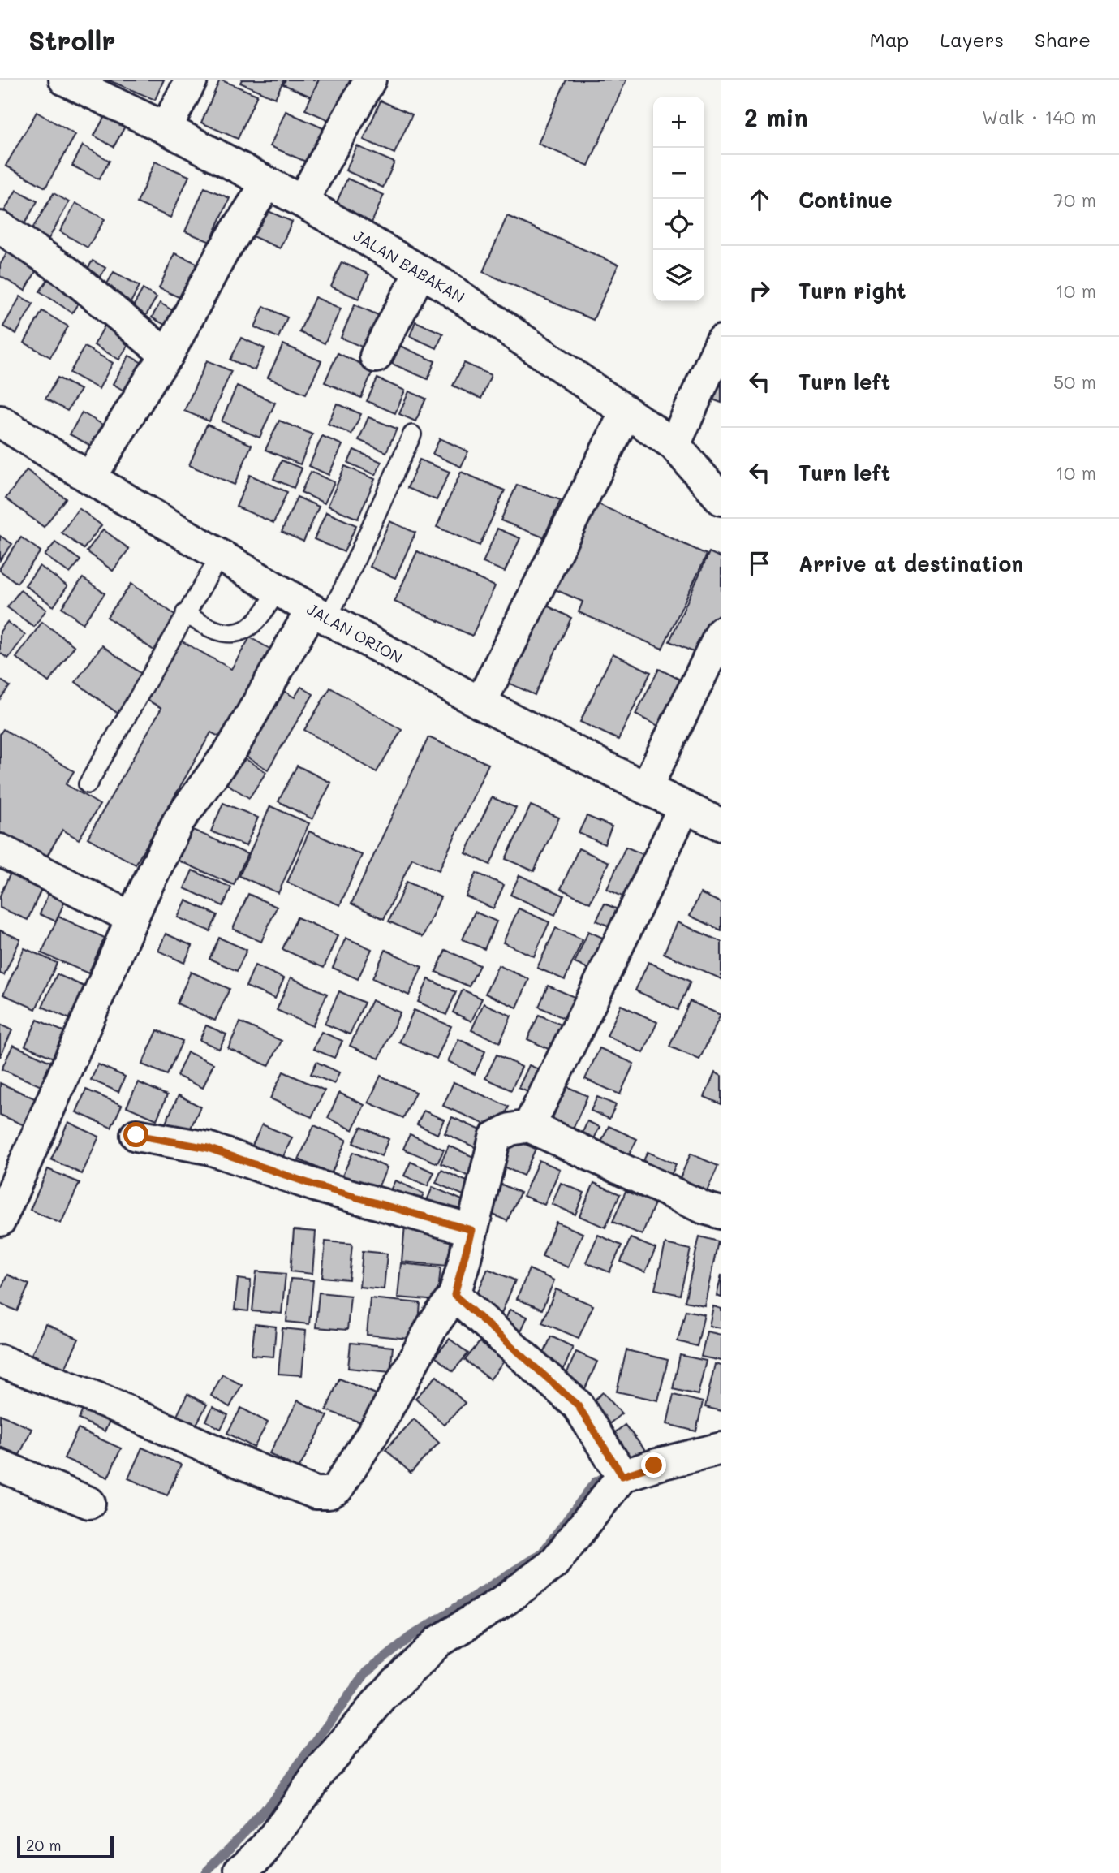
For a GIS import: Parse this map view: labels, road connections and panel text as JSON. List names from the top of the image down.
{
  "streets": {
    "main road": ["JALAN BABAKAN", "JALAN ORION"]
  },
  "scale_bar": "20 m",
  "page": {
    "header": "Strollr",
    "nav": ["Map", "Layers", "Share"],
    "heading": ["2 min", "Walk · 140 m"],
    "map_buttons": ["+", "−"],
    "list": [
      ["Continue", "70 m"],
      ["Turn right", "10 m"],
      ["Turn left", "50 m"],
      ["Turn left", "10 m"],
      "Arrive at destination"
    ],
    "scale": "20 m"
  }
}
